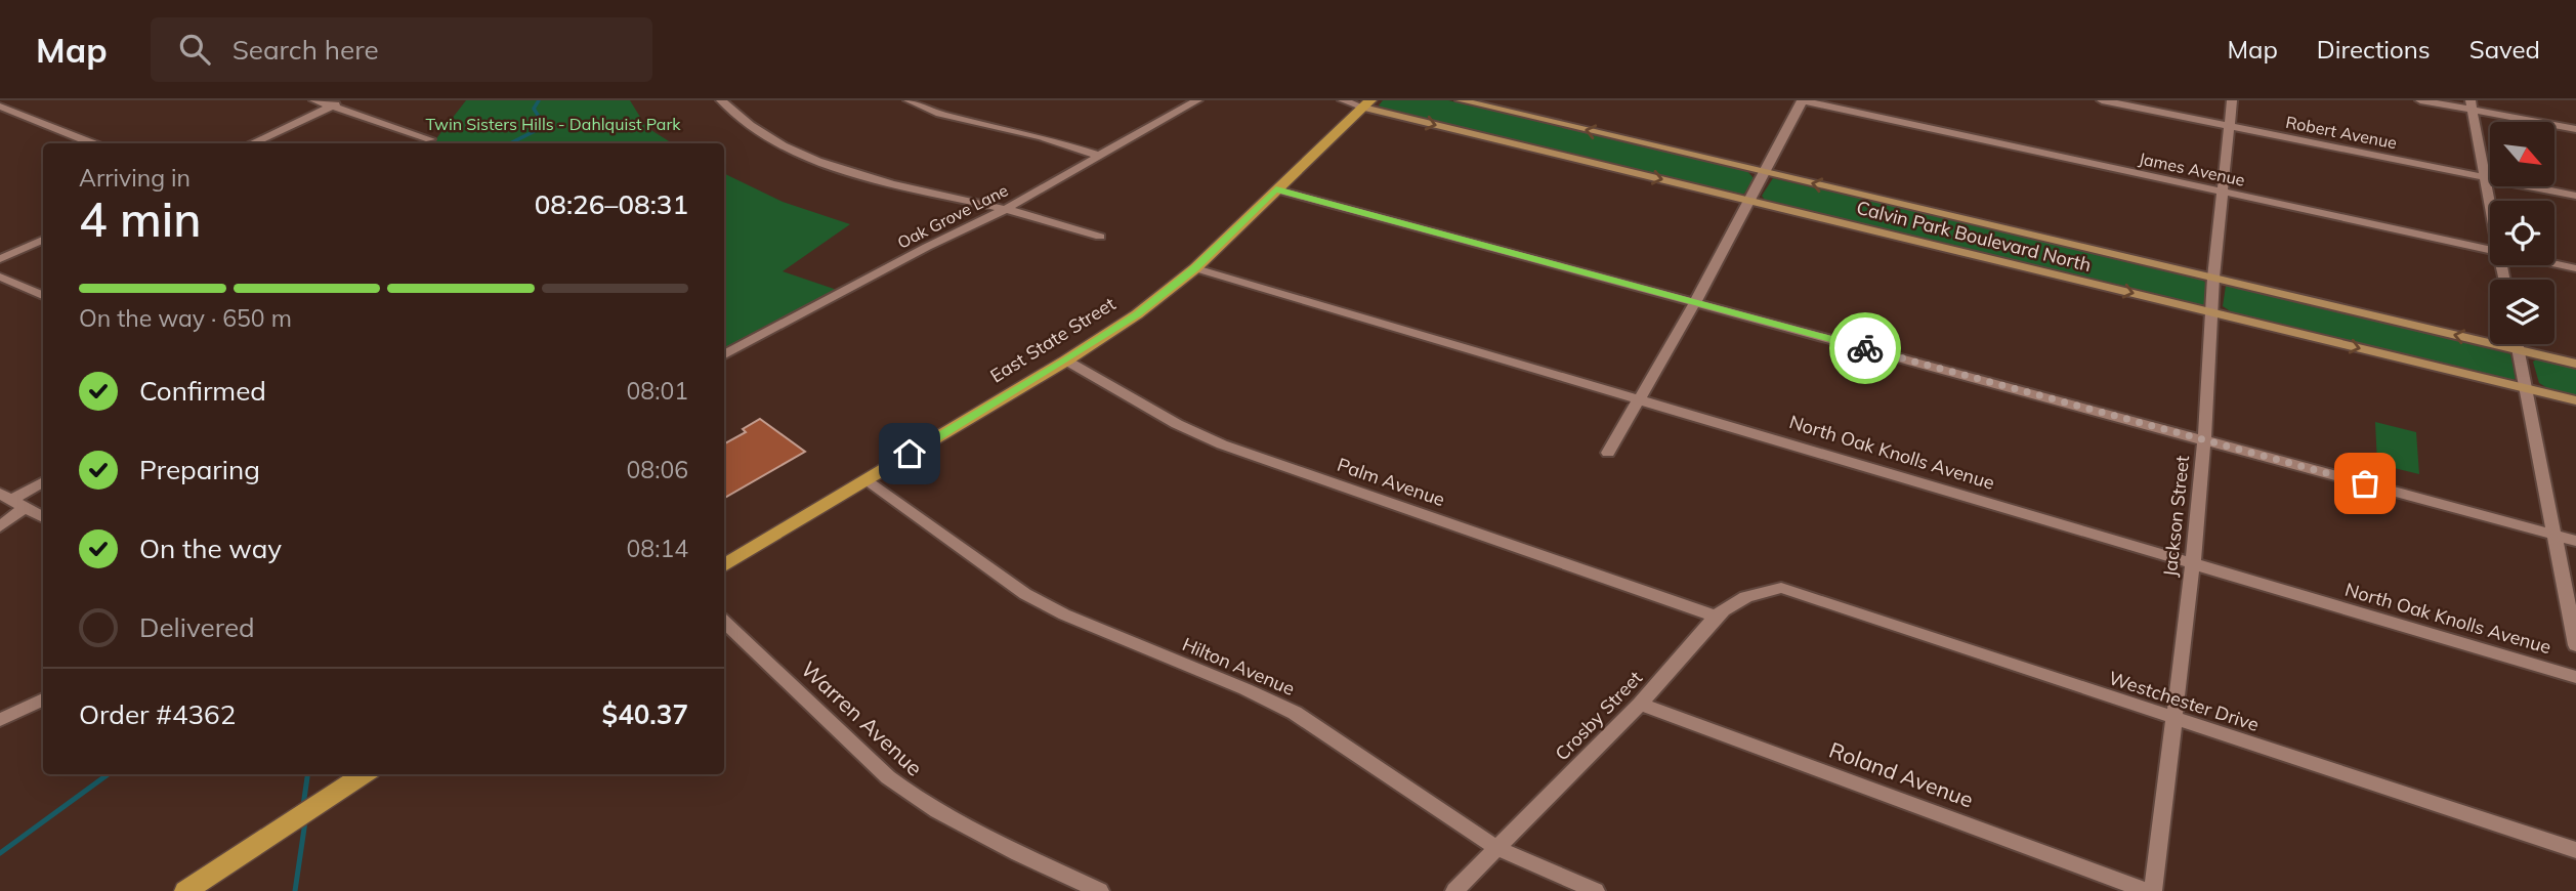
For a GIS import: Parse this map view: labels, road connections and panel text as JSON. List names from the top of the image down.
{
  "streets": {
    "main road": ["East State Street"],
    "street": [
      "Robert Avenue",
      "James Avenue",
      "Oak Grove Lane",
      "Calvin Park Boulevard North",
      "North Oak Knolls Avenue",
      "Palm Avenue",
      "Jackson Street",
      "Hilton Avenue",
      "Westchester Drive",
      "Crosby Street",
      "Warren Avenue",
      "Roland Avenue"
    ]
  },
  "crossings": [
    ["Robert Avenue", "Jackson Street"],
    ["James Avenue", "Jackson Street"],
    ["Calvin Park Boulevard North", "East State Street"],
    ["Calvin Park Boulevard North", "Jackson Street"],
    ["East State Street", "North Oak Knolls Avenue"],
    ["East State Street", "Palm Avenue"],
    ["East State Street", "Hilton Avenue"],
    ["North Oak Knolls Avenue", "Jackson Street"],
    ["Palm Avenue", "Crosby Street"],
    ["Jackson Street", "Westchester Drive"],
    ["Hilton Avenue", "Crosby Street"],
    ["Westchester Drive", "Crosby Street"],
    ["Crosby Street", "Roland Avenue"]
  ],
  "parks": ["Twin Sisters Hills - Dahlquist Park"],
  "north": "bottom right",
  "page": {
    "header": "Map",
    "search": "Search here",
    "nav": ["Map", "Directions", "Saved"],
    "heading": ["4 min", "Arriving in", "08:26–08:31"],
    "panel": ["Order #4362", "$40.37"],
    "bar": "On the way · 650 m",
    "list": [
      ["Confirmed", "08:01"],
      ["Preparing", "08:06"],
      ["On the way", "08:14"],
      "Delivered"
    ]
  }
}
